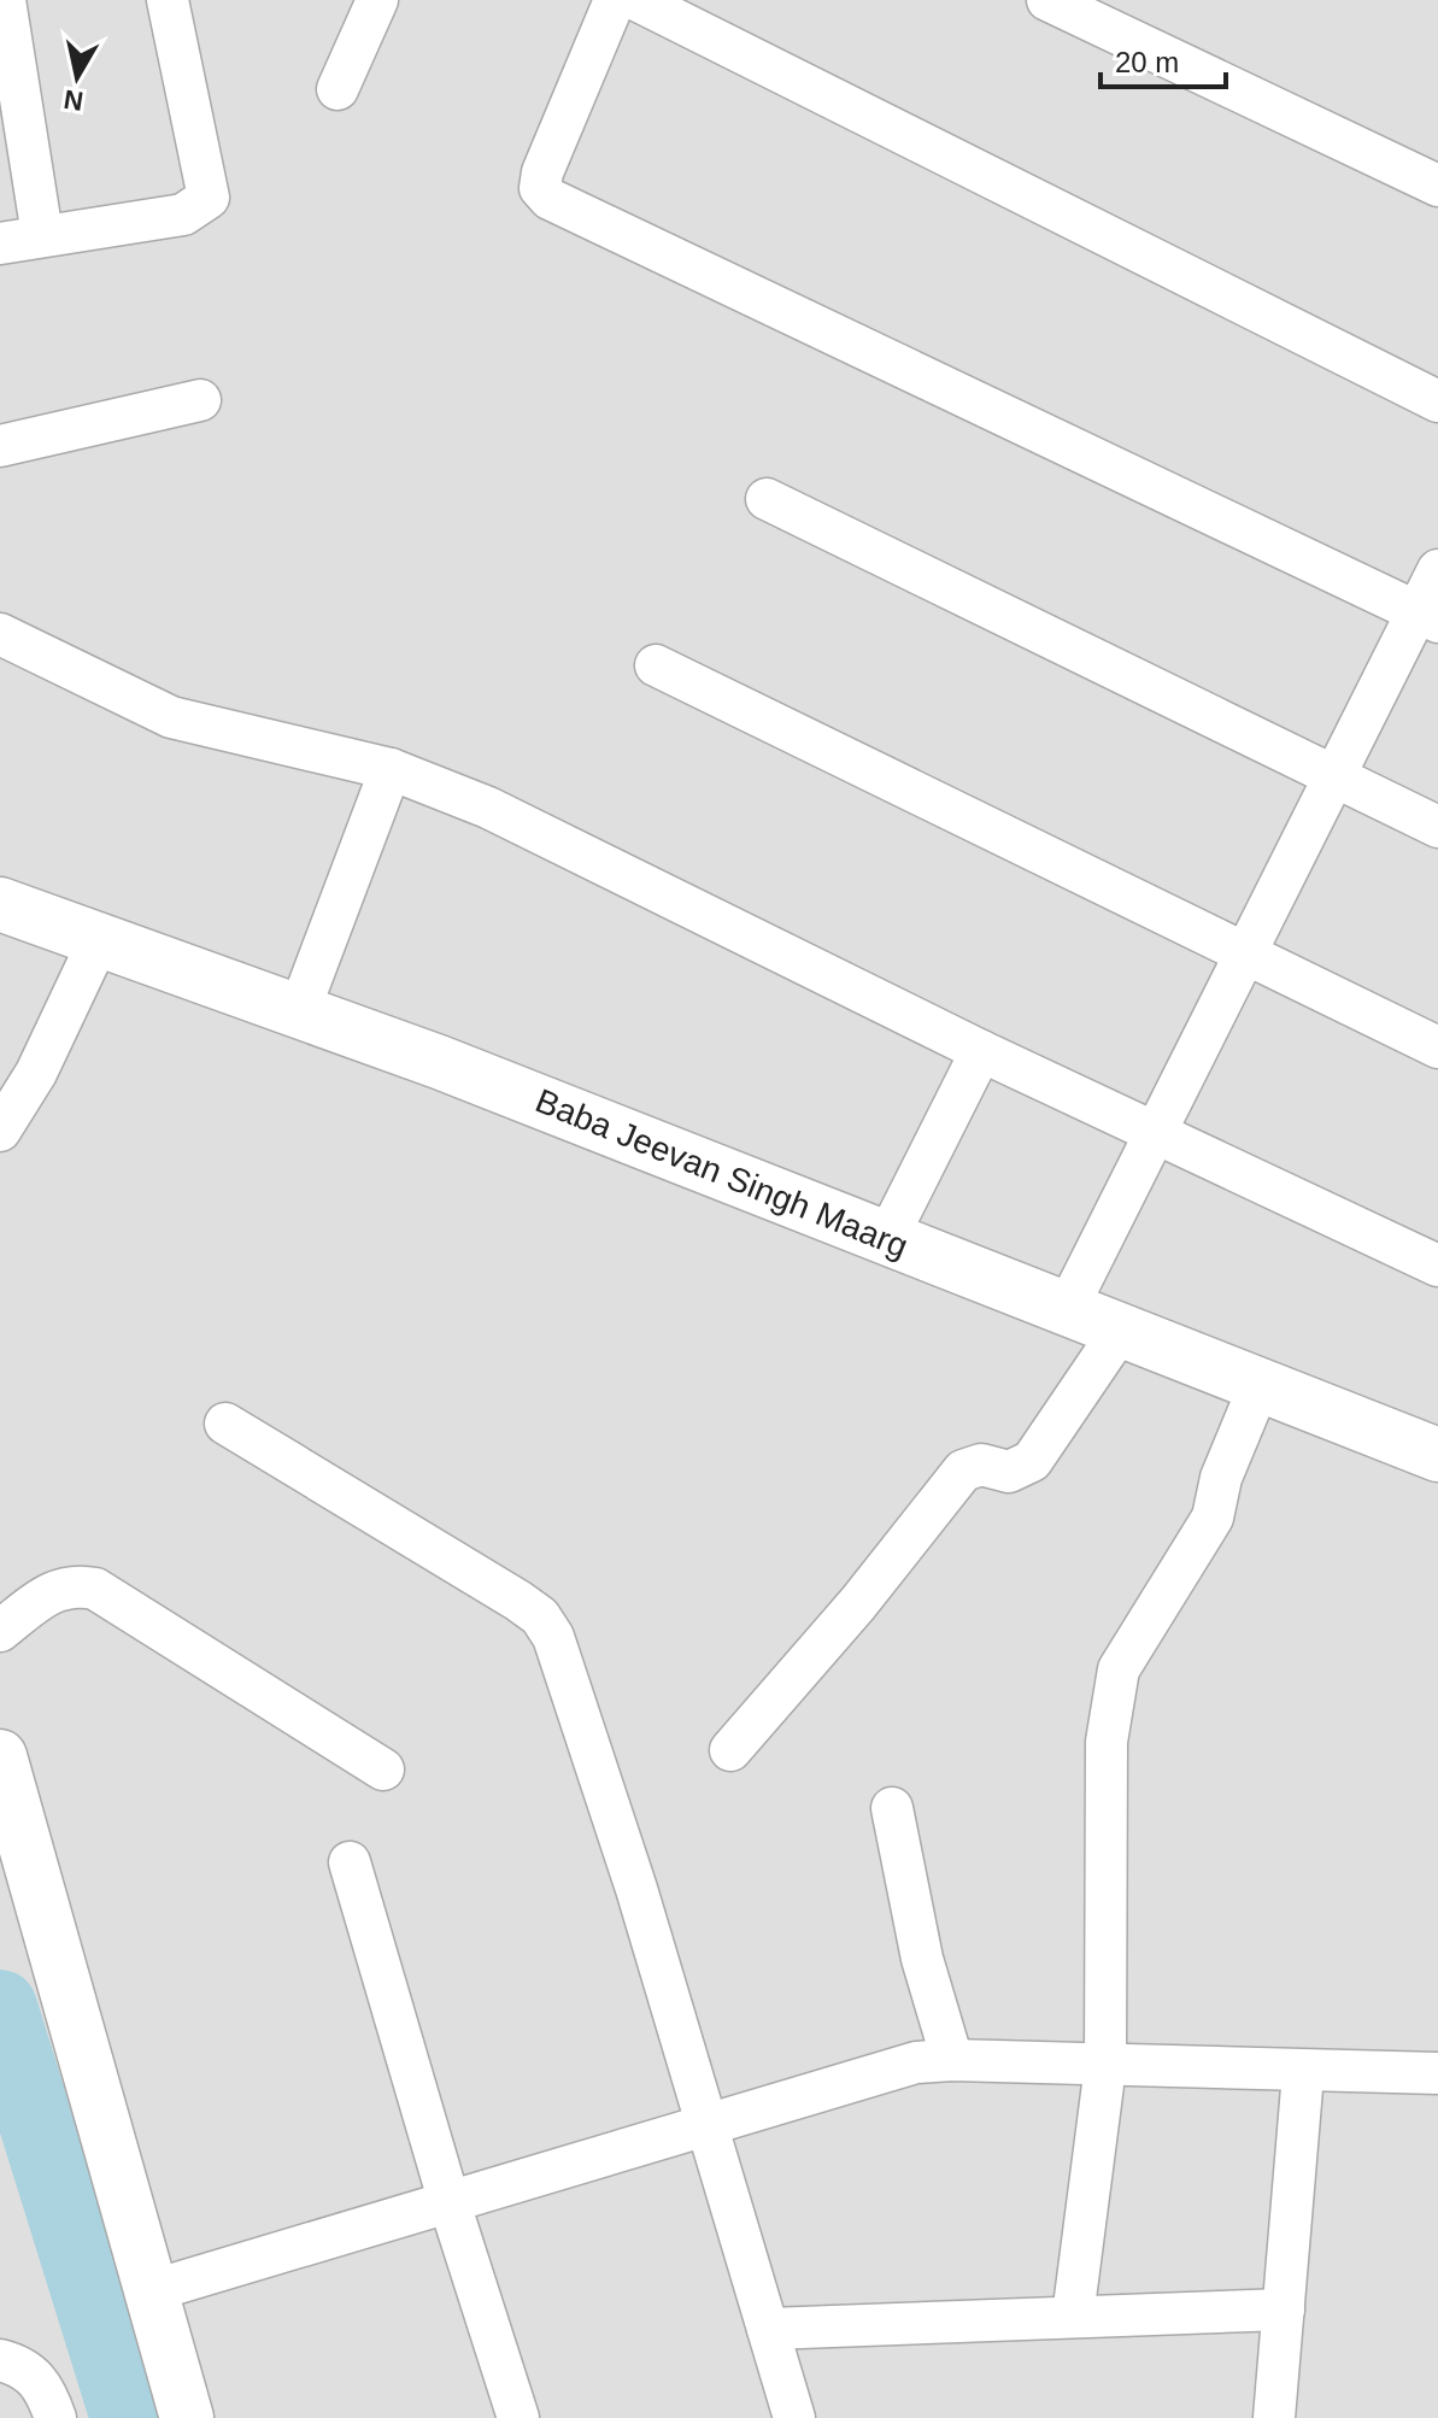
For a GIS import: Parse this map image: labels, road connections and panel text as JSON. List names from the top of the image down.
{
  "streets": {
    "street": ["Baba Jeevan Singh Maarg"]
  },
  "scale_bar": "20 m",
  "north": "bottom"
}
